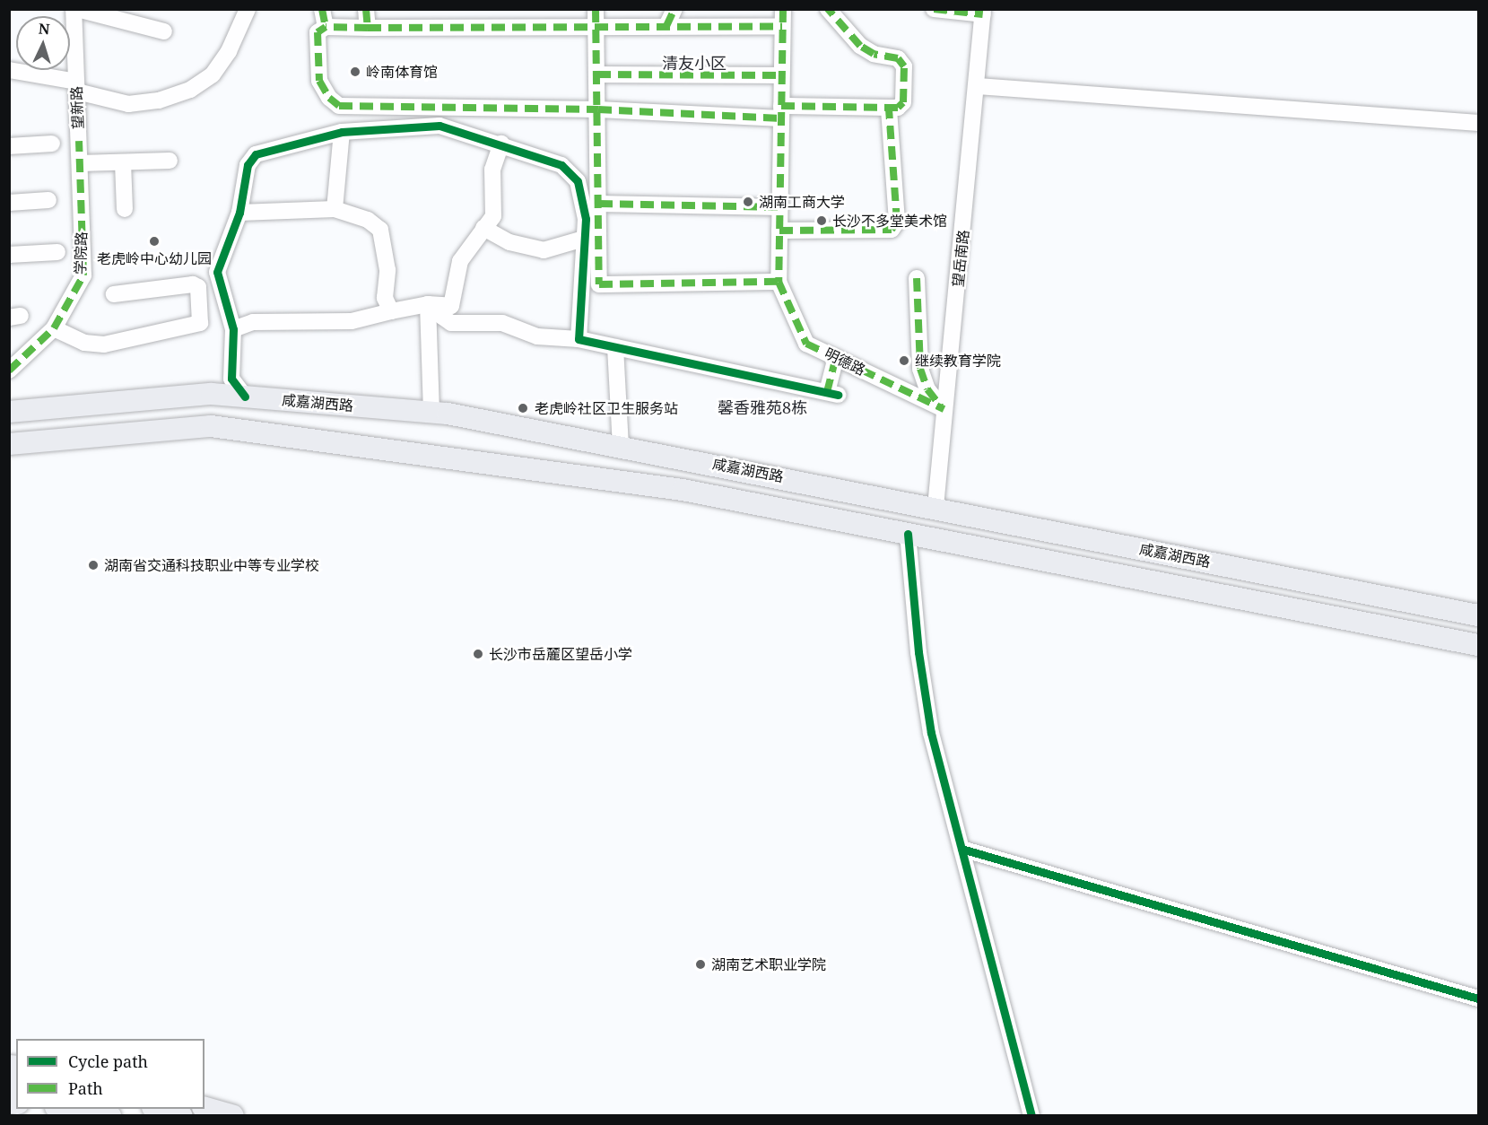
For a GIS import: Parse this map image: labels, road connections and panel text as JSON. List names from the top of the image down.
{
  "streets": {
    "main road": ["咸嘉湖西路"],
    "street": [
      "望新路",
      "学院路",
      "望岳南路",
      "明德路"
    ]
  },
  "crossings": [
    ["望新路", "学院路"],
    ["望岳南路", "明德路"],
    ["望岳南路", "咸嘉湖西路"]
  ],
  "districts": ["清友小区", "馨香雅苑8栋"],
  "places": [
    "岭南体育馆",
    "湖南工商大学",
    "长沙不多堂美术馆",
    "老虎岭中心幼儿园",
    "继续教育学院",
    "老虎岭社区卫生服务站",
    "湖南省交通科技职业中等专业学校",
    "长沙市岳麓区望岳小学",
    "湖南艺术职业学院"
  ],
  "legend": ["Cycle path", "Path"],
  "north": "top"
}
